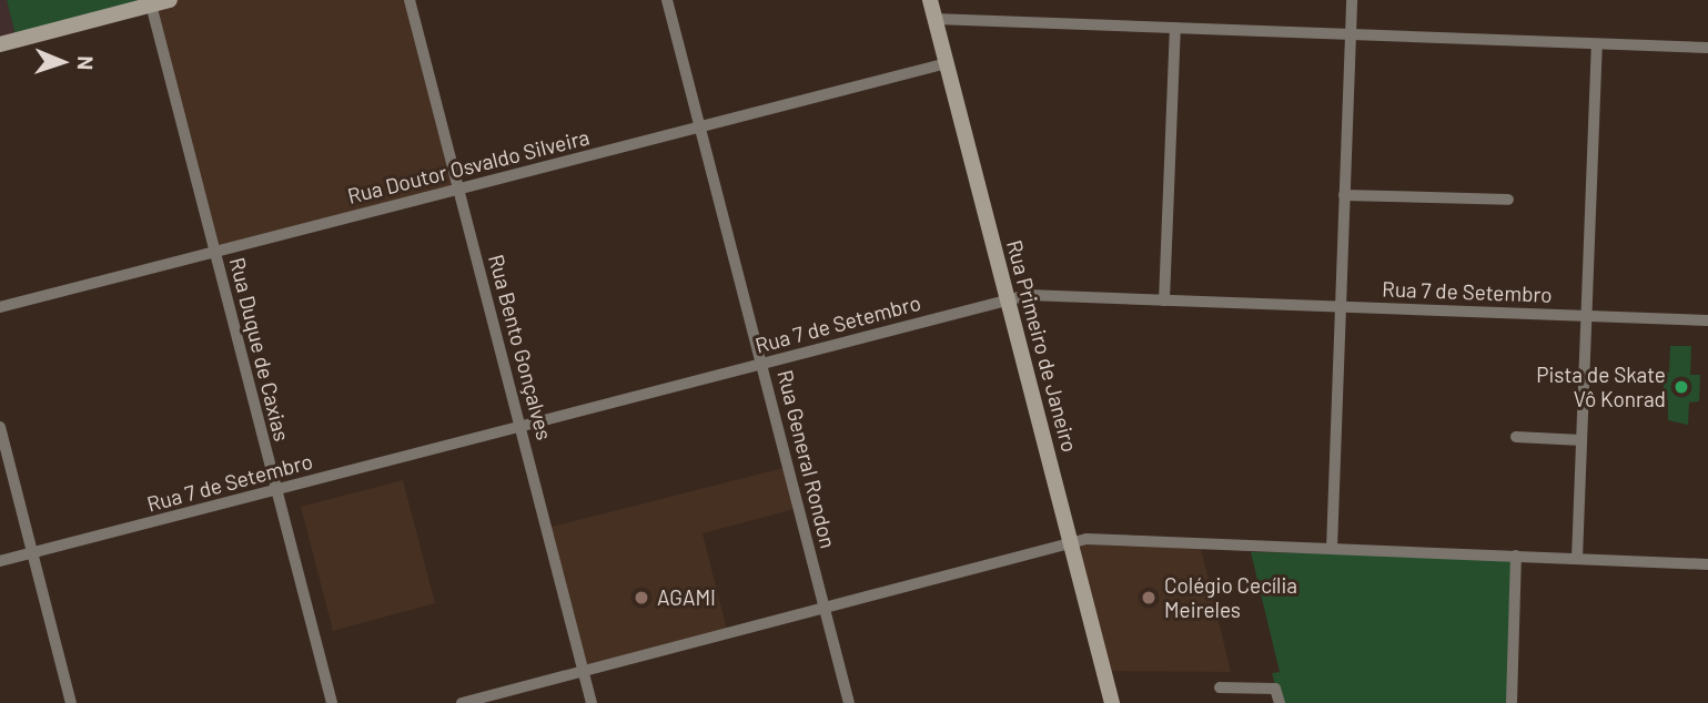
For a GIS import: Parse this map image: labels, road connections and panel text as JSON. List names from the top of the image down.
{
  "streets": {
    "street": [
      "Rua Doutor Osvaldo Silveira",
      "Rua 7 de Setembro",
      "Rua Primeiro de Janeiro",
      "Rua Bento Gonçalves",
      "Rua Duque de Caxias",
      "Rua General Rondon"
    ]
  },
  "crossings": [
    ["Rua Doutor Osvaldo Silveira", "Rua Primeiro de Janeiro"],
    ["Rua Doutor Osvaldo Silveira", "Rua Bento Gonçalves"],
    ["Rua Doutor Osvaldo Silveira", "Rua Duque de Caxias"],
    ["Rua Doutor Osvaldo Silveira", "Rua General Rondon"],
    ["Rua 7 de Setembro", "Rua Primeiro de Janeiro"],
    ["Rua 7 de Setembro", "Rua Bento Gonçalves"],
    ["Rua 7 de Setembro", "Rua Duque de Caxias"],
    ["Rua 7 de Setembro", "Rua General Rondon"]
  ],
  "places": ["Pista de Skate Vô Konrad", "AGAMI", "Colégio Cecília Meireles"],
  "north": "right"
}
